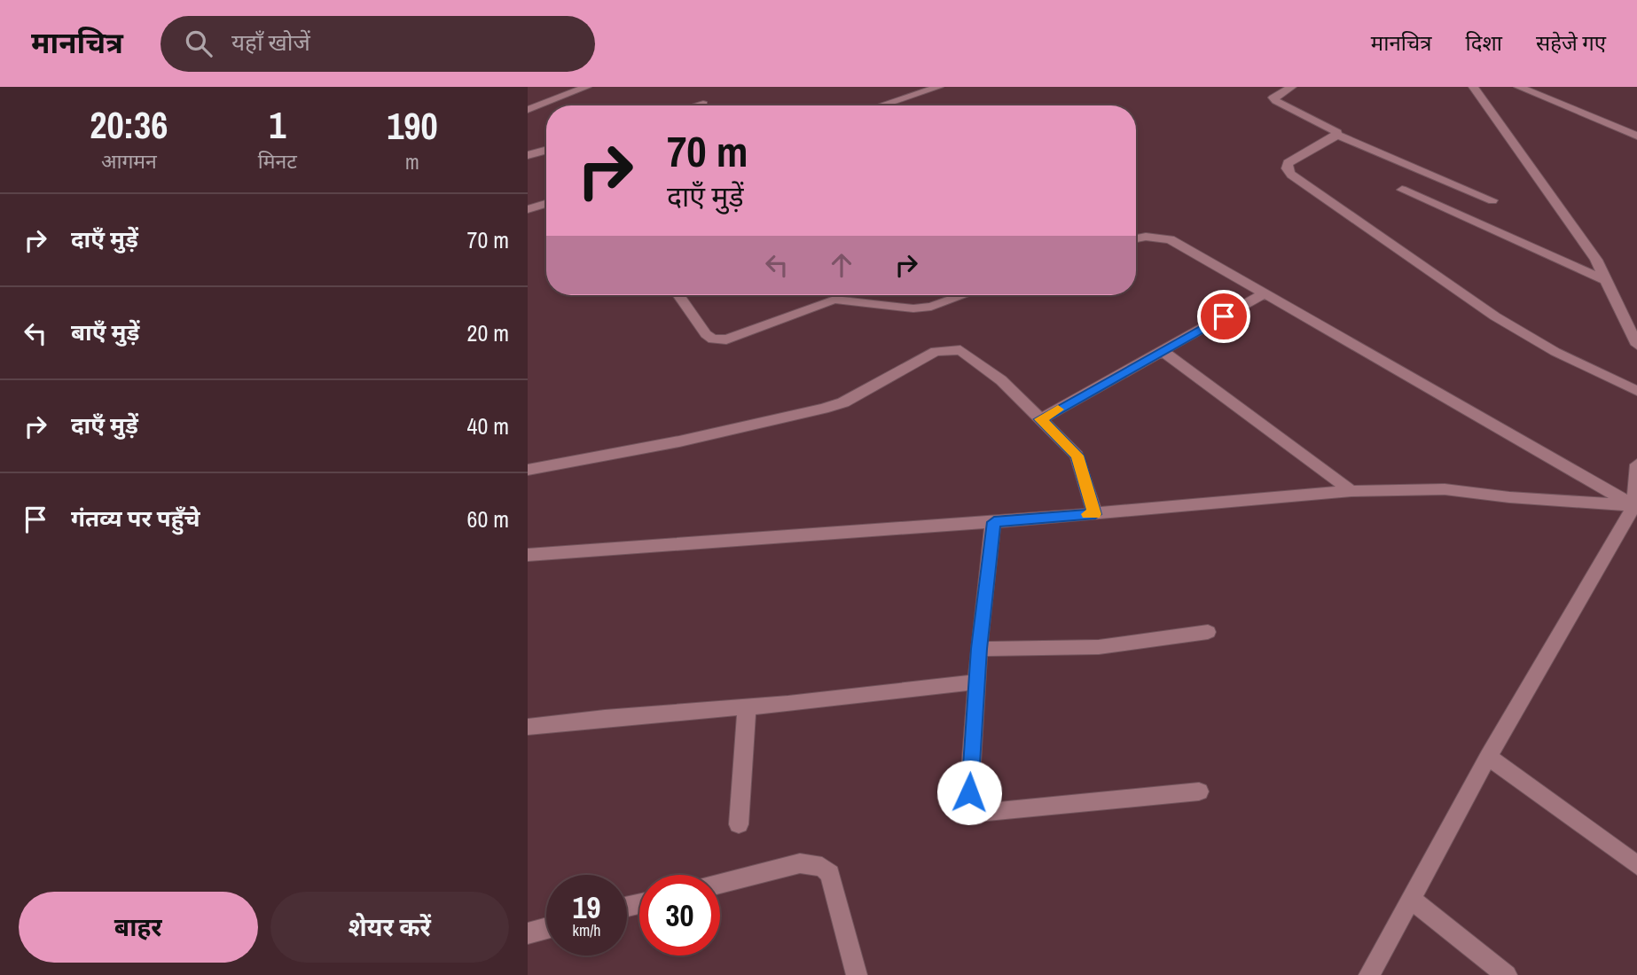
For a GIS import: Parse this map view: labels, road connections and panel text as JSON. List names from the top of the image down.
{
  "page": {
    "header": "मानचित्र",
    "search": "यहाँ खोजें",
    "nav": ["मानचित्र", "दिशा", "सहेजे गए"],
    "eta": [
      "20:36",
      "आगमन",
      "1",
      "मिनट",
      "190",
      "m"
    ],
    "turn": ["70 m", "दाएँ मुड़ें"],
    "list": [
      {
        "name": "दाएँ मुड़ें",
        "value": "70 m"
      },
      {
        "name": "बाएँ मुड़ें",
        "value": "20 m"
      },
      {
        "name": "दाएँ मुड़ें",
        "value": "40 m"
      },
      {
        "name": "गंतव्य पर पहुँचे",
        "value": "60 m"
      }
    ],
    "speed": "19 km/h",
    "limit": "30",
    "buttons": ["बाहर", "शेयर करें"]
  }
}
